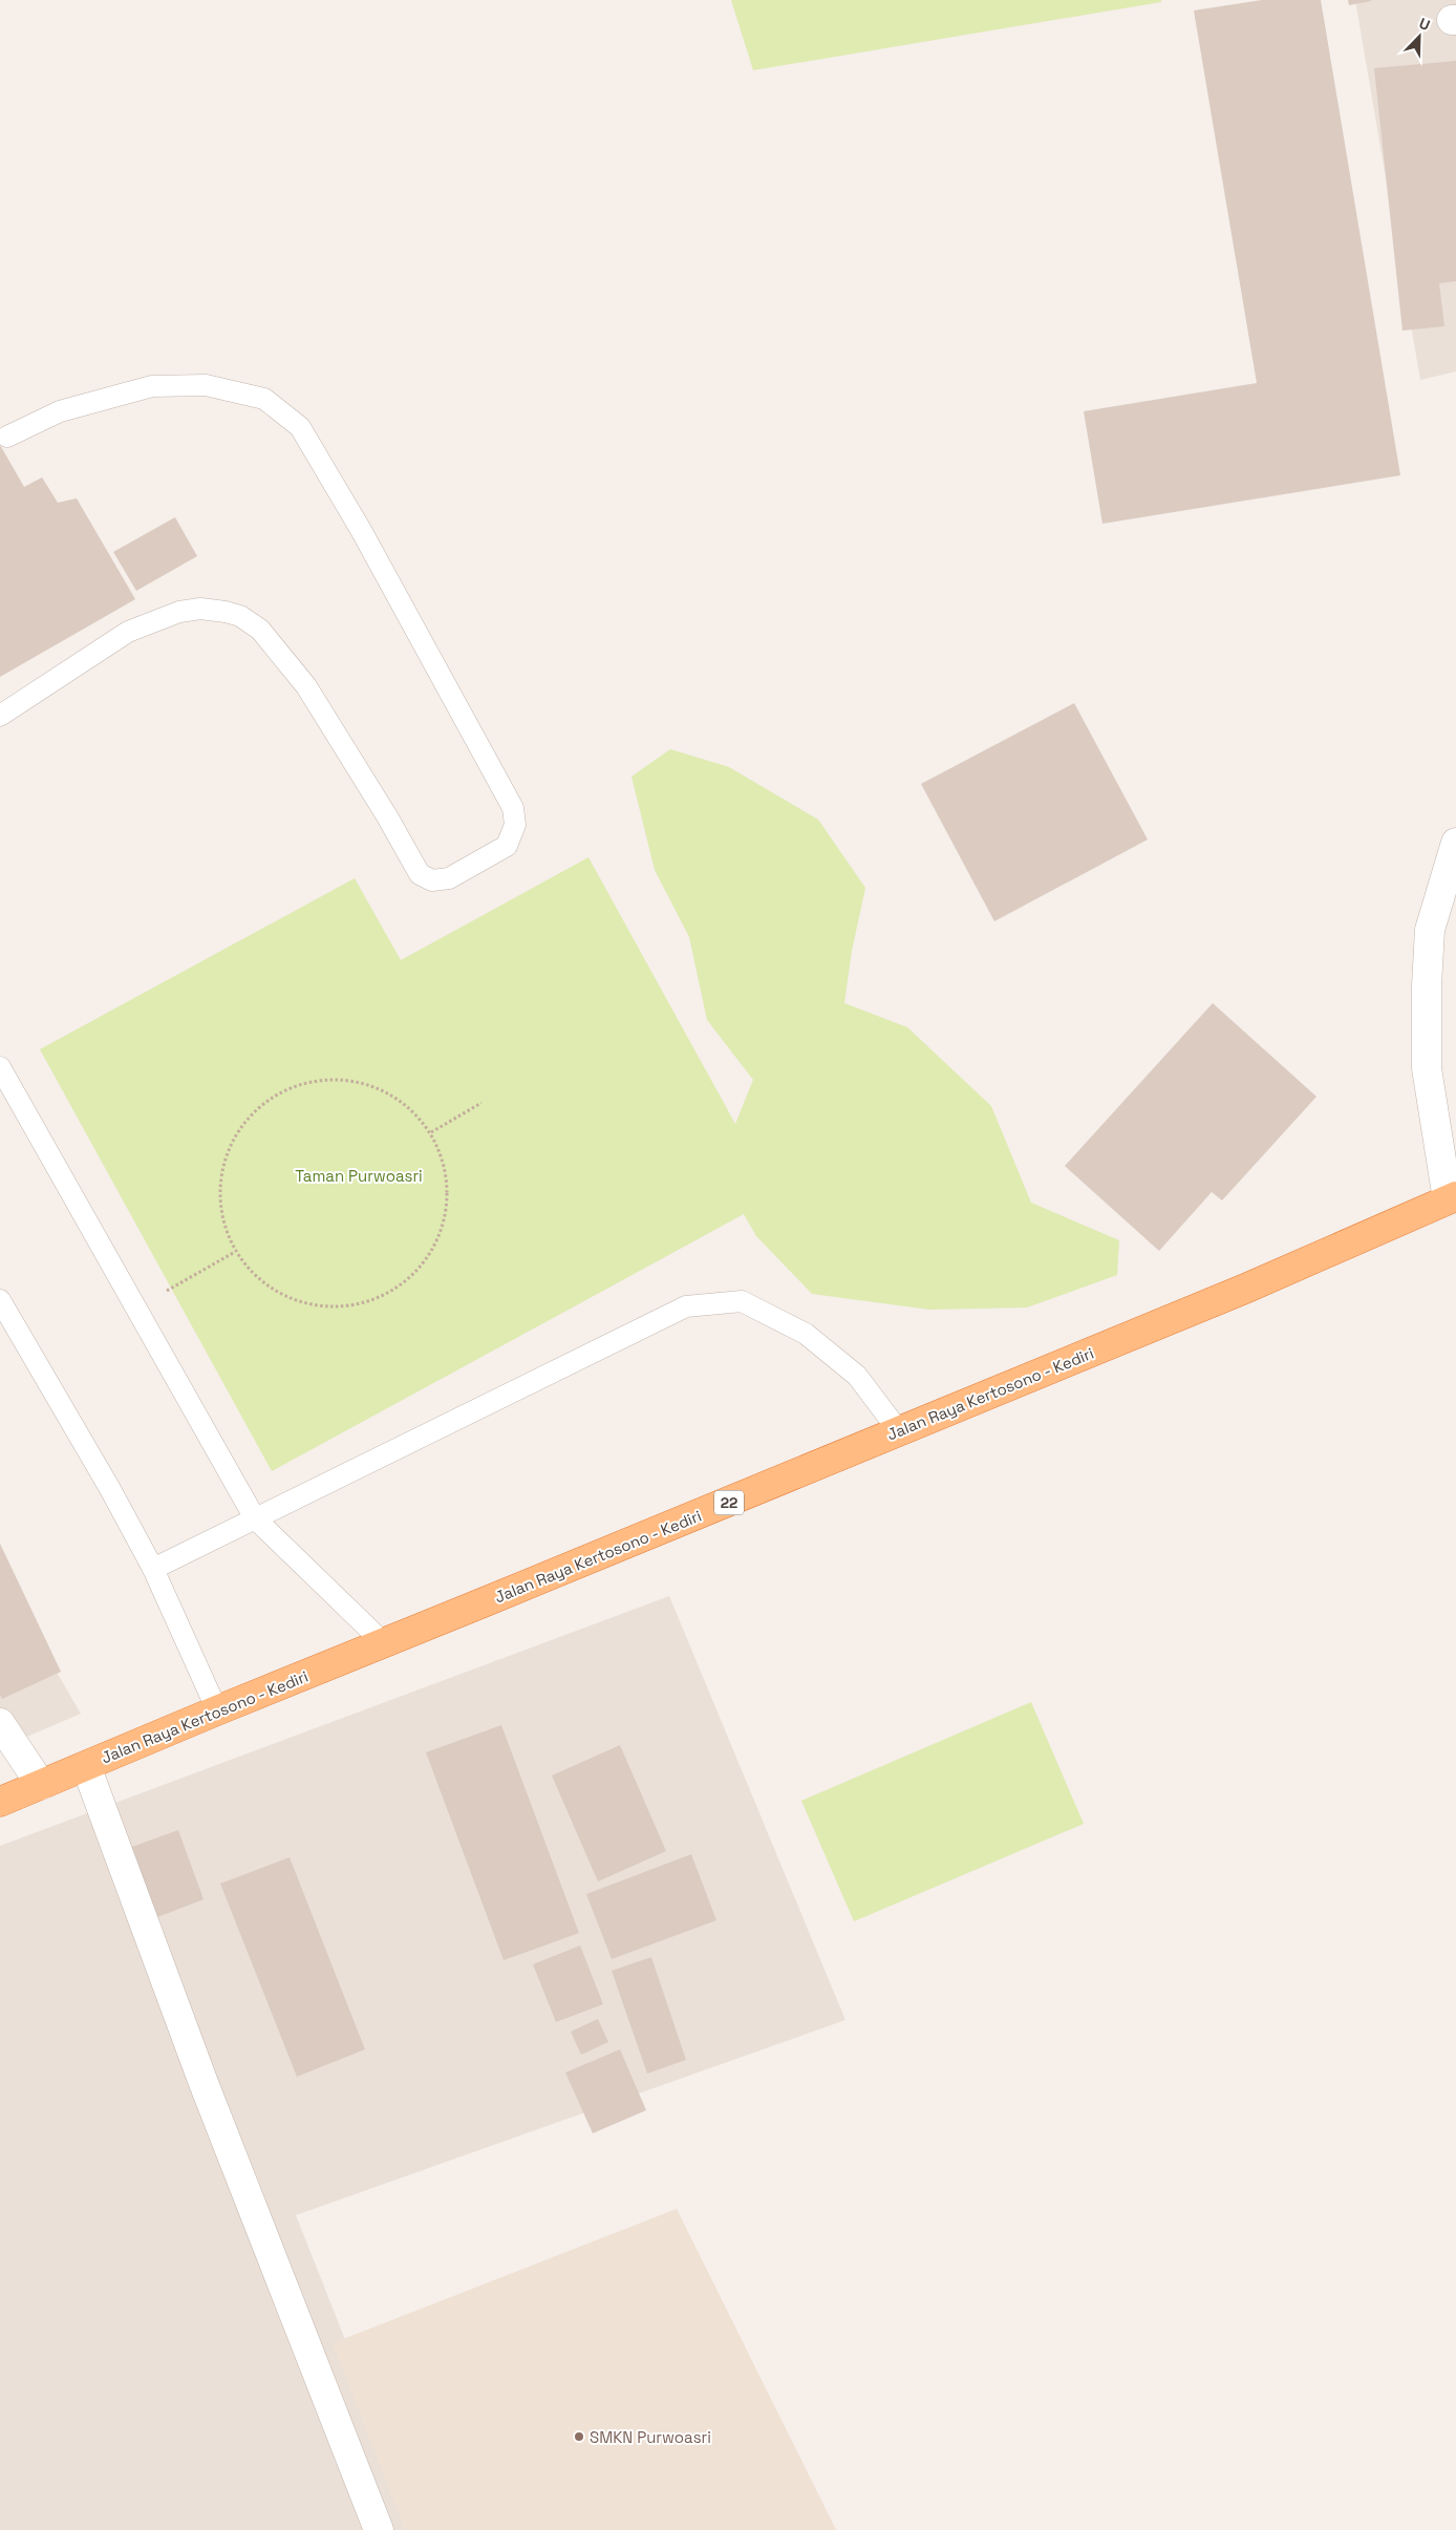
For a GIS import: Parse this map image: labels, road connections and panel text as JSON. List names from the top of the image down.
{
  "streets": {
    "highway": ["Jalan Raya Kertosono - Kediri", "22"]
  },
  "parks": ["Taman Purwoasri"],
  "places": ["SMKN Purwoasri"],
  "north": "top right"
}
